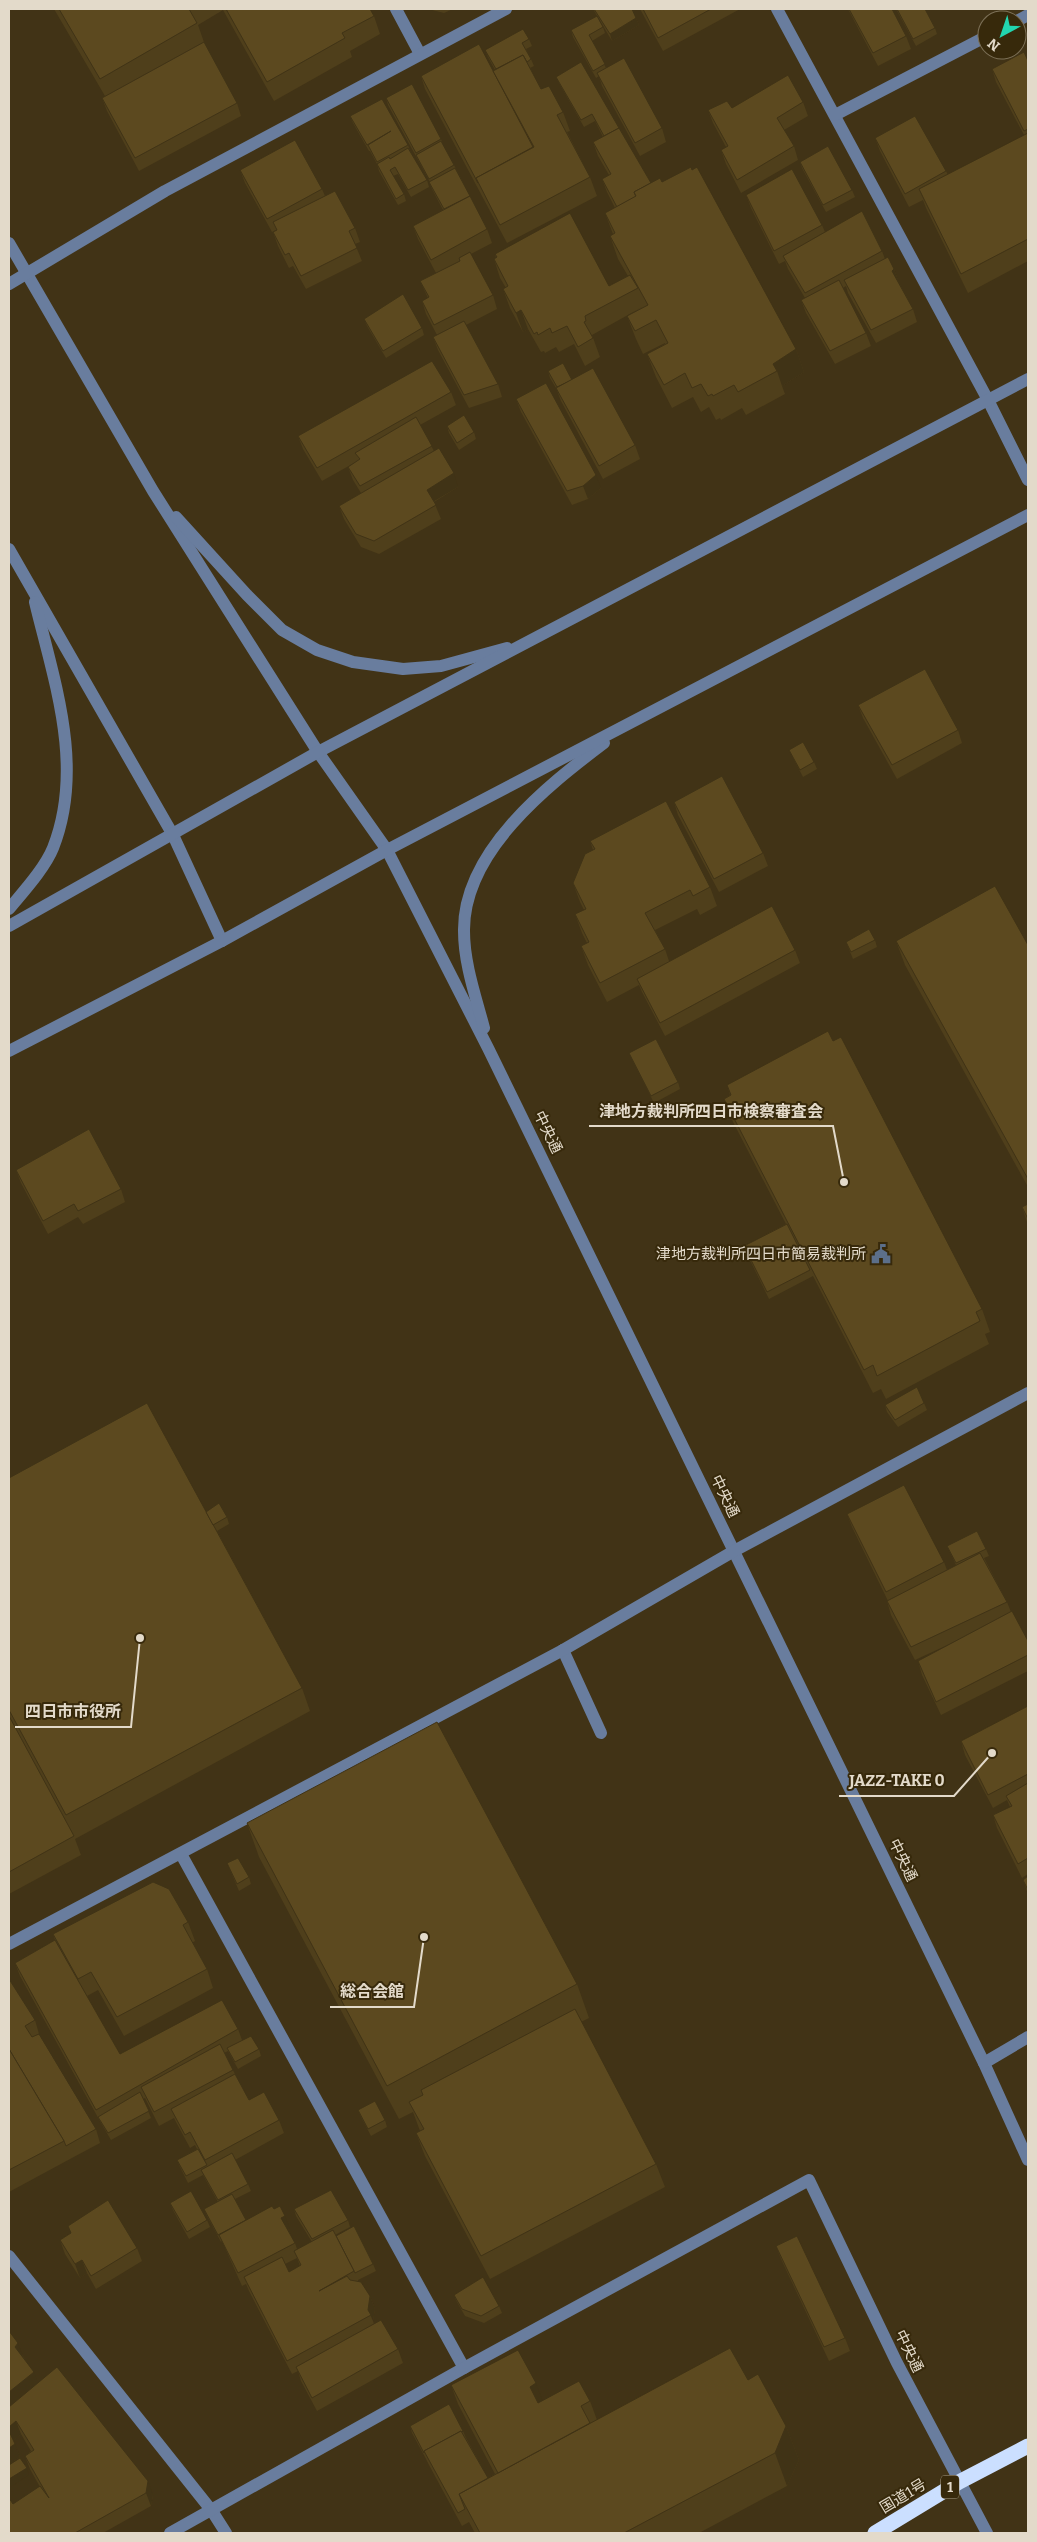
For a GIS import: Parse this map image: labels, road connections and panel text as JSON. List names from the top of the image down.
{
  "streets": {
    "highway": ["1", "国道1号"],
    "street": ["中央通"]
  },
  "crossings": [
    ["中央通", "国道1号"]
  ],
  "places": {
    "other": [
      "津地方裁判所四日市検察審査会",
      "四日市市役所",
      "JAZZ-TAKE 0",
      "総合会館"
    ],
    "public building": ["津地方裁判所四日市簡易裁判所"]
  },
  "north": "bottom left"
}
